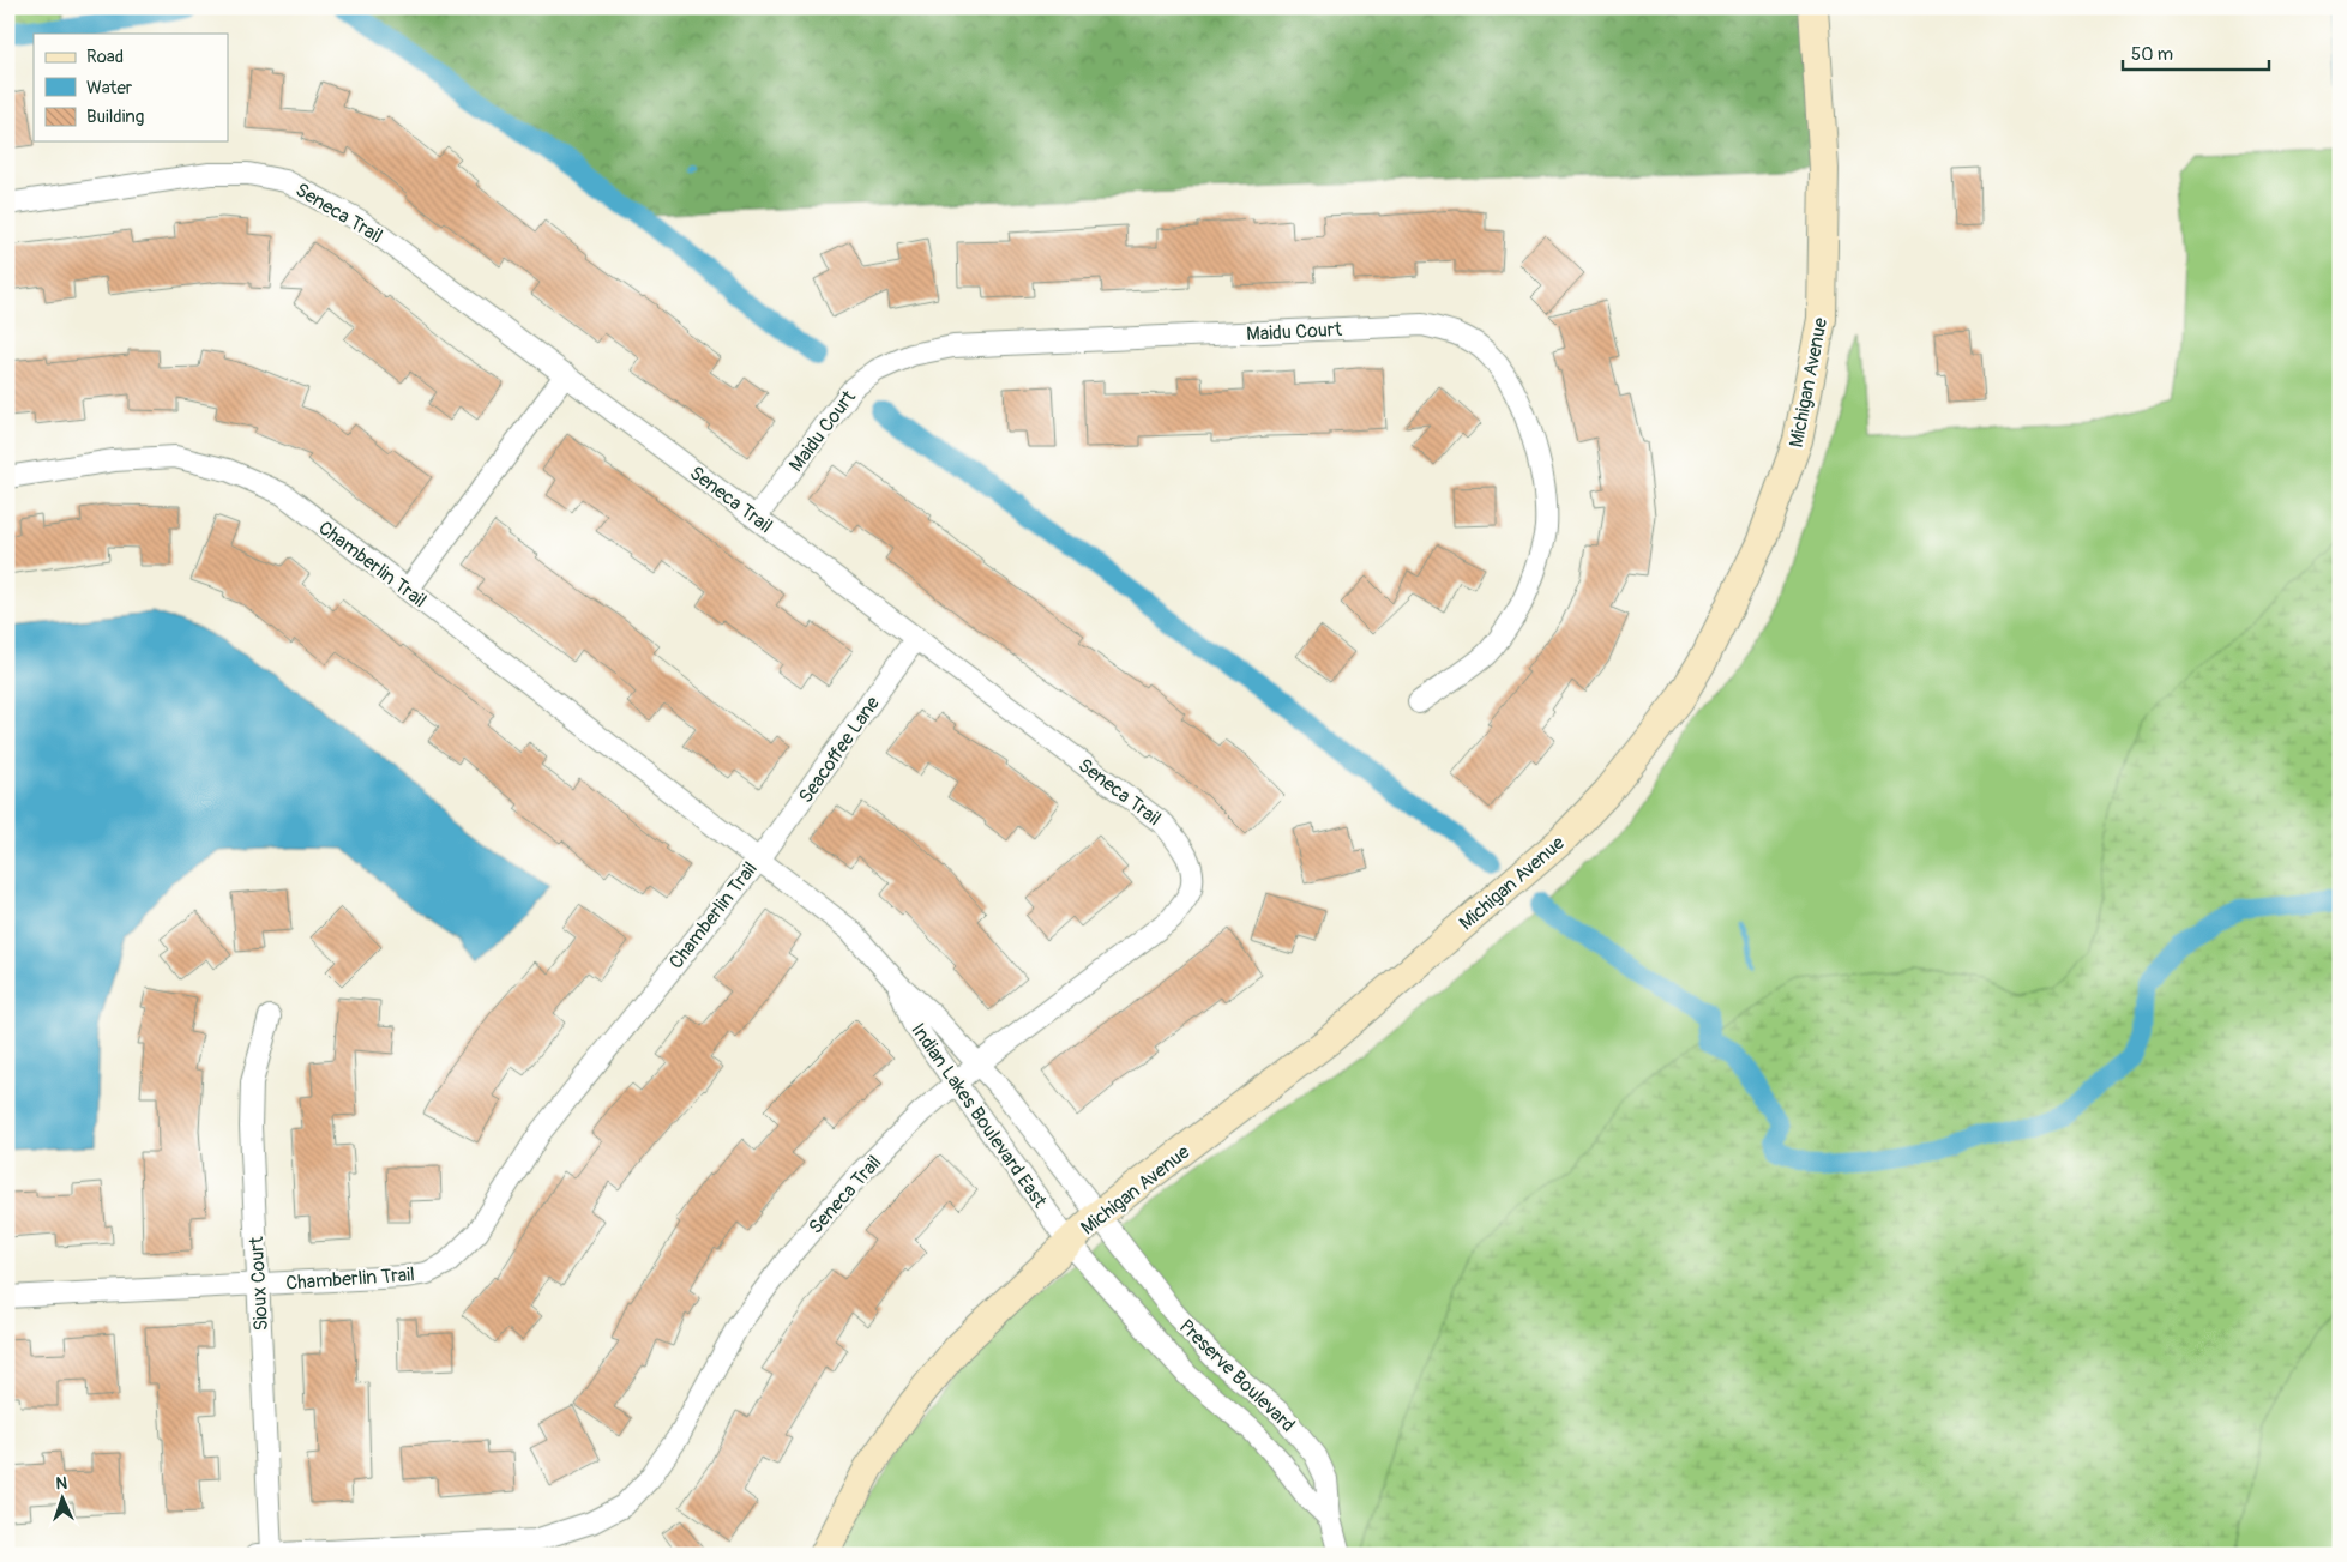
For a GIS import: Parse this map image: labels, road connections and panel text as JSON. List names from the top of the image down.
{
  "streets": {
    "street": [
      "Seneca Trail",
      "Maidu Court",
      "Michigan Avenue",
      "Chamberlin Trail",
      "Seacoffee Lane",
      "Indian Lakes Boulevard East",
      "Sioux Court",
      "Preserve Boulevard"
    ]
  },
  "crossings": [
    ["Seneca Trail", "Maidu Court"],
    ["Seneca Trail", "Seacoffee Lane"],
    ["Seneca Trail", "Indian Lakes Boulevard East"],
    ["Seneca Trail", "Sioux Court"],
    ["Michigan Avenue", "Indian Lakes Boulevard East"],
    ["Michigan Avenue", "Preserve Boulevard"],
    ["Chamberlin Trail", "Seacoffee Lane"],
    ["Chamberlin Trail", "Indian Lakes Boulevard East"],
    ["Chamberlin Trail", "Sioux Court"],
    ["Seacoffee Lane", "Indian Lakes Boulevard East"],
    ["Indian Lakes Boulevard East", "Preserve Boulevard"]
  ],
  "legend": ["Road", "Water", "Building"],
  "scale_bar": "50 m",
  "north": "top"
}
